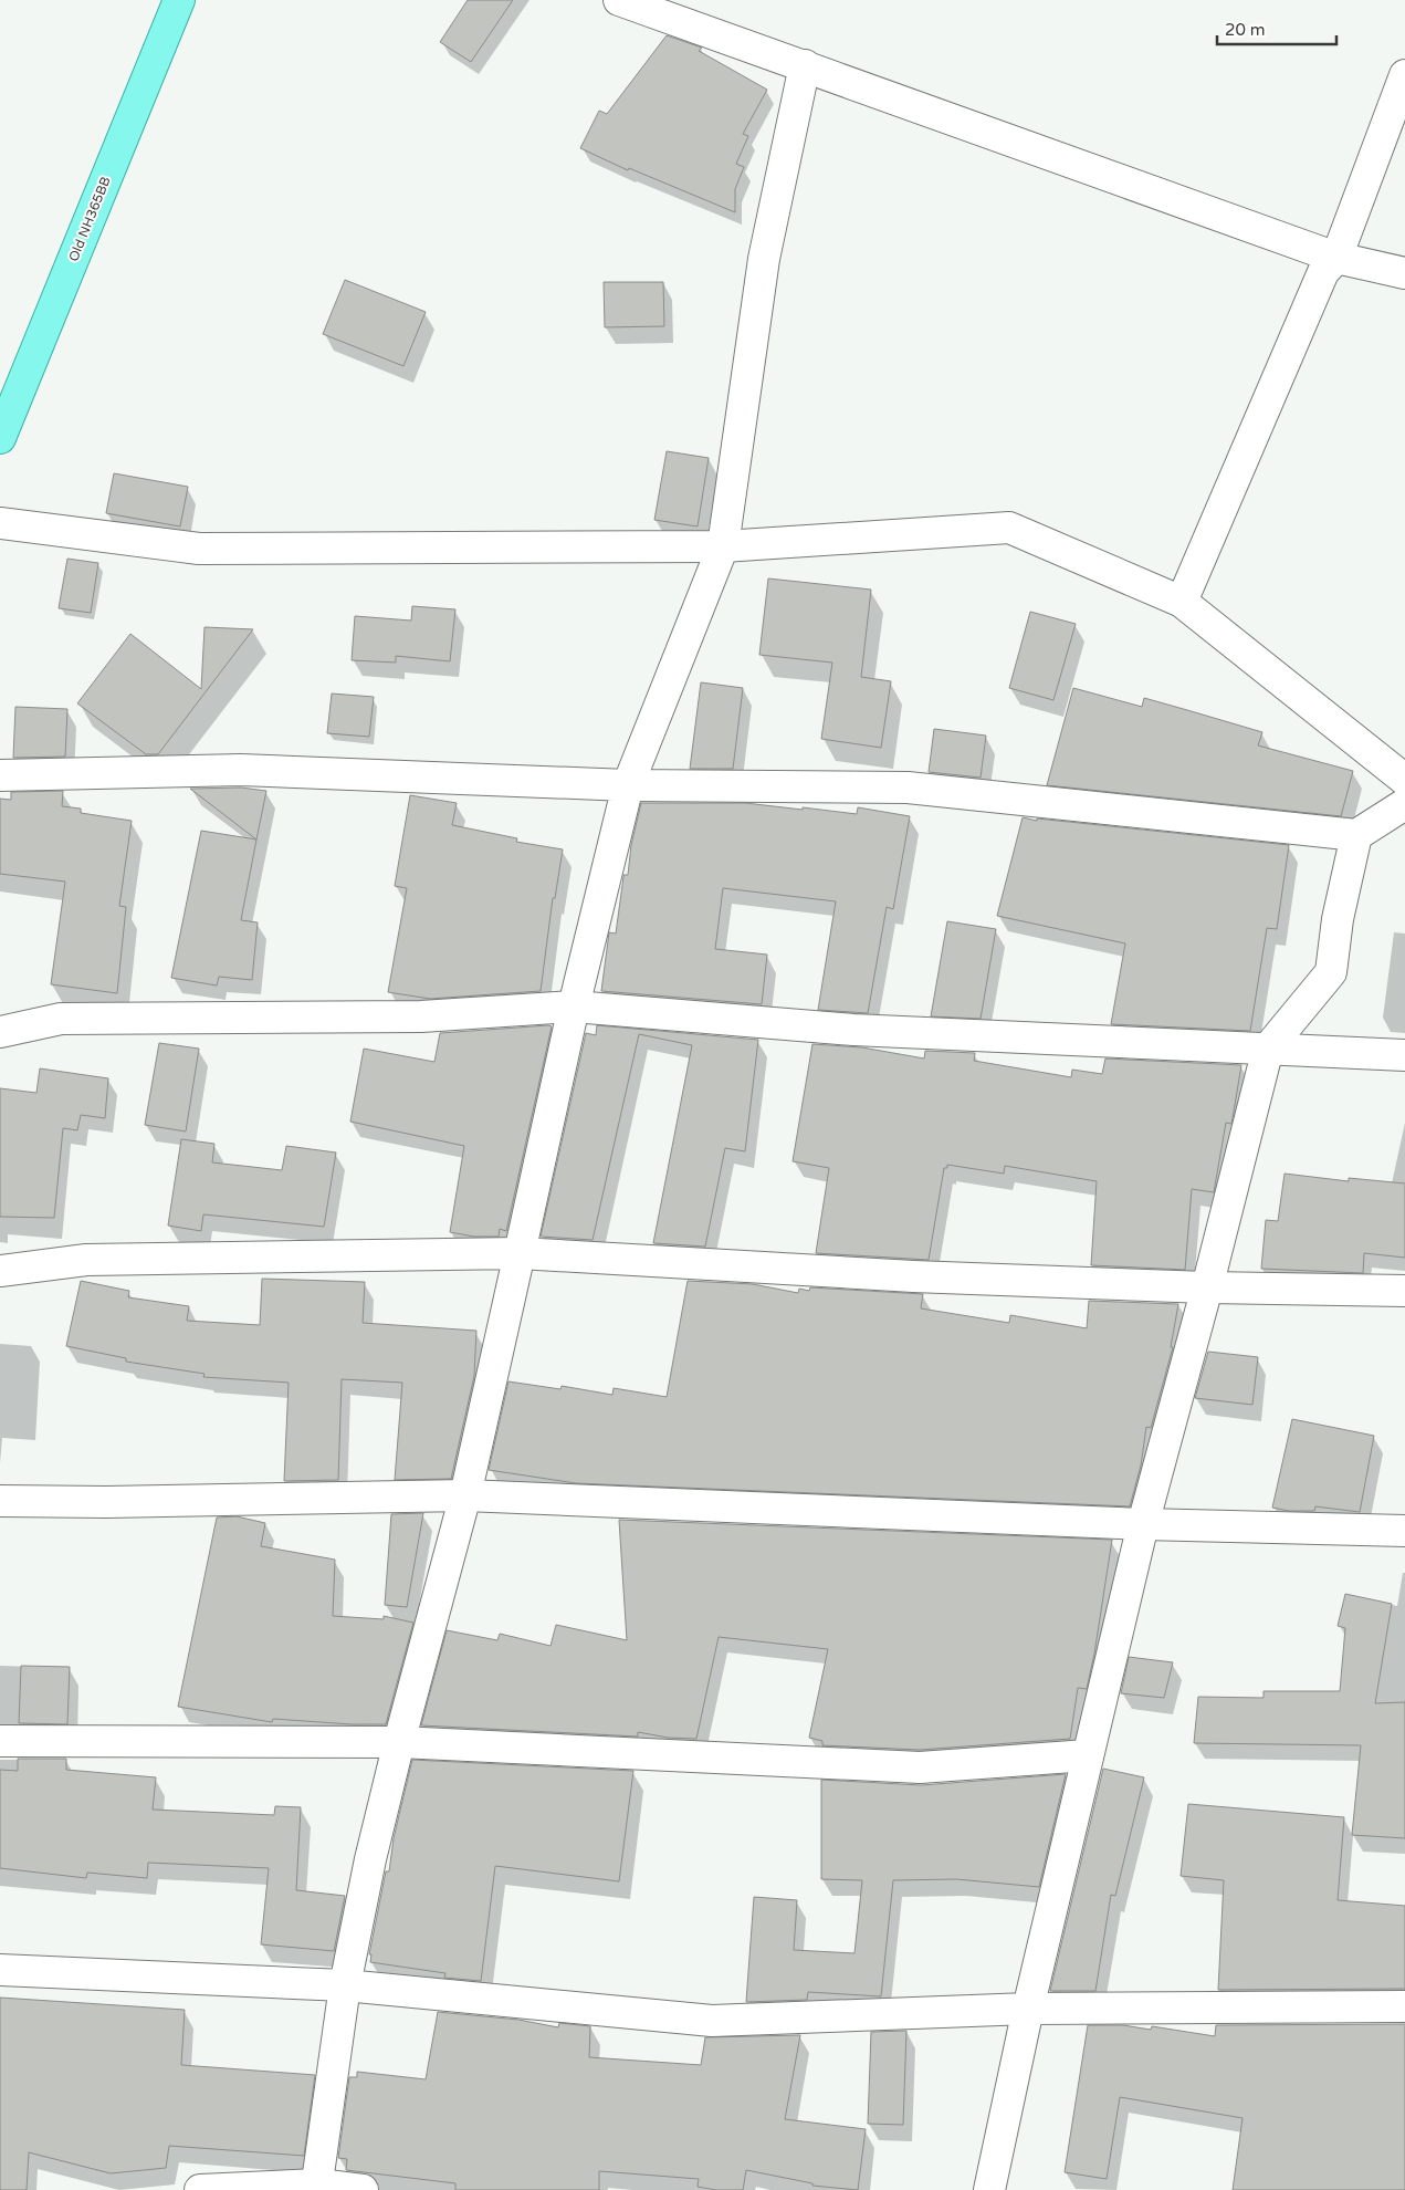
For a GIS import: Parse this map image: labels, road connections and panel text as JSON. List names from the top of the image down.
{
  "streets": {
    "main road": ["Old NH365BB"]
  },
  "scale_bar": "20 m"
}
